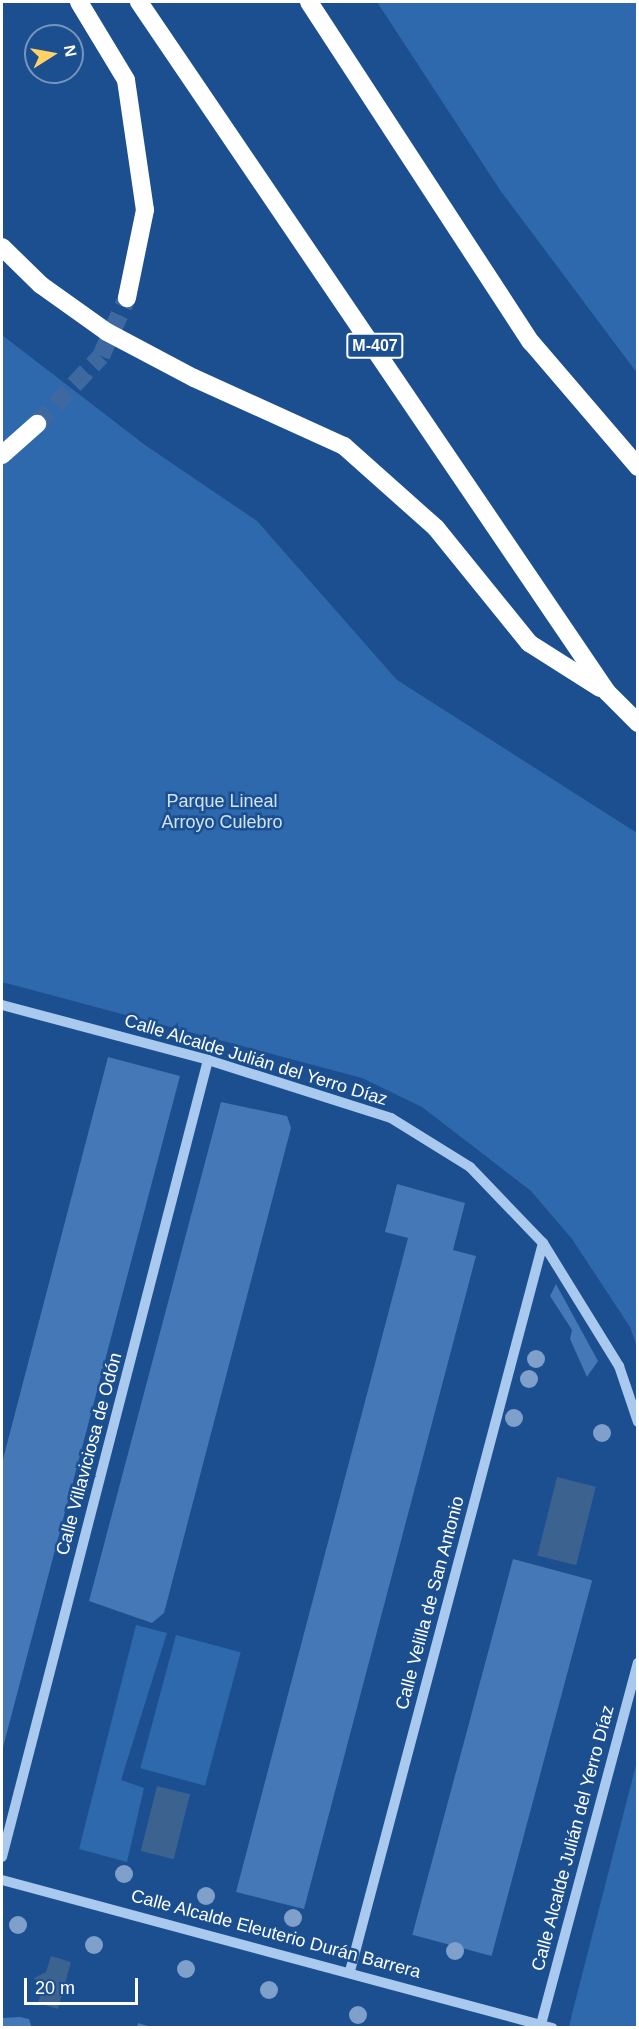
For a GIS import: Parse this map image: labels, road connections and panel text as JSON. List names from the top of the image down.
{
  "streets": {
    "highway": ["M-407"],
    "street": [
      "Calle Alcalde Julián del Yerro Díaz",
      "Calle Villaviciosa de Odón",
      "Calle Velilla de San Antonio",
      "Calle Alcalde Eleuterio Durán Barrera"
    ]
  },
  "crossings": [
    ["Calle Alcalde Julián del Yerro Díaz", "Calle Villaviciosa de Odón"],
    ["Calle Alcalde Julián del Yerro Díaz", "Calle Velilla de San Antonio"],
    ["Calle Alcalde Julián del Yerro Díaz", "Calle Alcalde Eleuterio Durán Barrera"],
    ["Calle Velilla de San Antonio", "Calle Alcalde Eleuterio Durán Barrera"]
  ],
  "parks": ["Parque Lineal Arroyo Culebro"],
  "scale_bar": "20 m",
  "north": "right"
}
